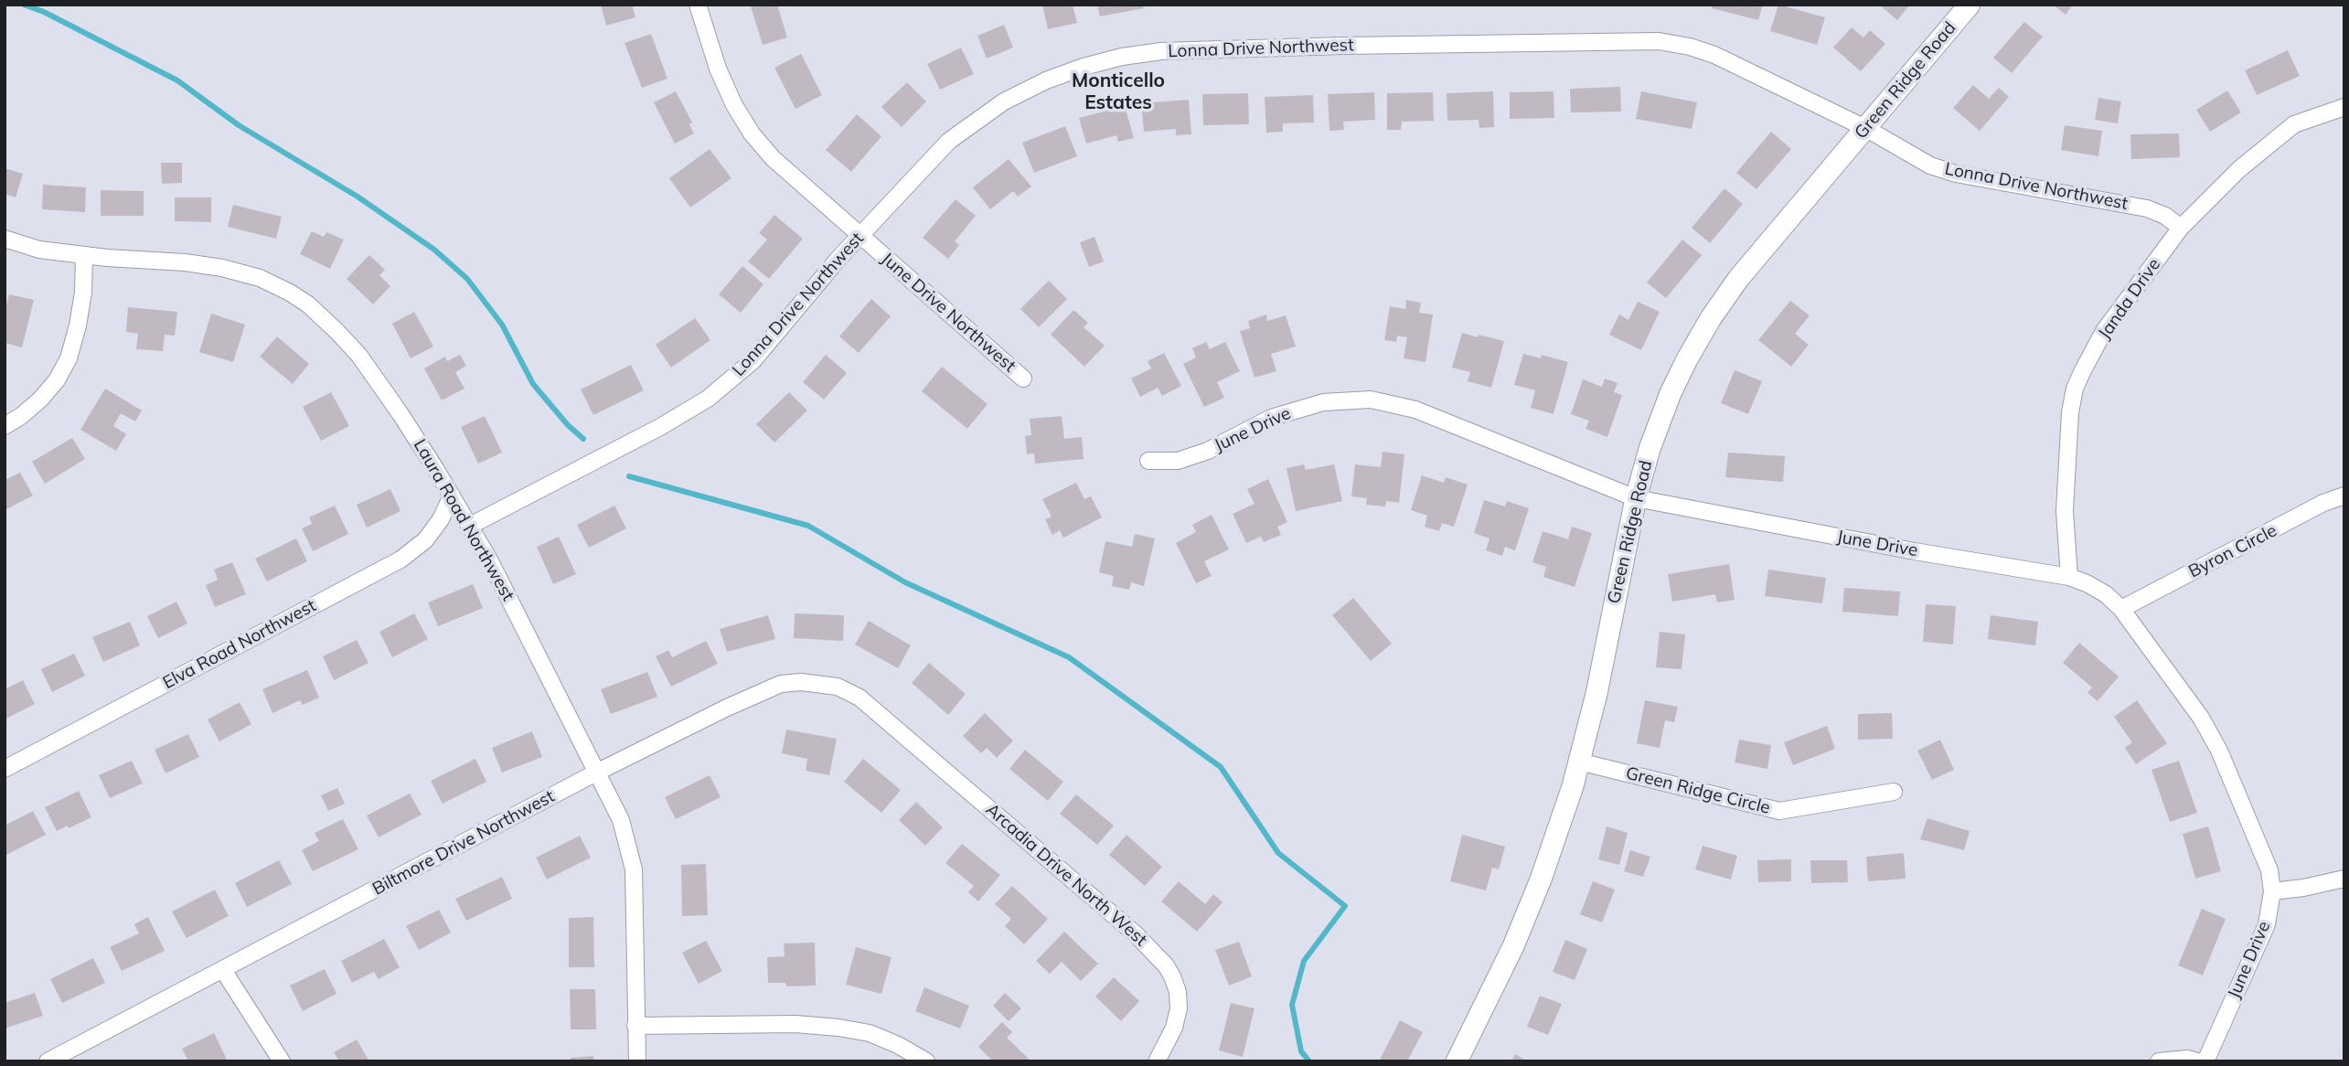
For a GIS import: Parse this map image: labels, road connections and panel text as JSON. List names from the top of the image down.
{
  "streets": {
    "street": [
      "Lonna Drive Northwest",
      "Green Ridge Road",
      "Janda Drive",
      "June Drive Northwest",
      "June Drive",
      "Laura Road Northwest",
      "Byron Circle",
      "Elva Road Northwest",
      "Green Ridge Circle",
      "Biltmore Drive Northwest",
      "Arcadia Drive North West"
    ]
  },
  "crossings": [
    ["Lonna Drive Northwest", "Green Ridge Road"],
    ["Lonna Drive Northwest", "Janda Drive"],
    ["Lonna Drive Northwest", "June Drive Northwest"],
    ["Lonna Drive Northwest", "Laura Road Northwest"],
    ["Green Ridge Road", "June Drive"],
    ["Green Ridge Road", "Green Ridge Circle"],
    ["Janda Drive", "June Drive"],
    ["June Drive", "Byron Circle"],
    ["Laura Road Northwest", "Elva Road Northwest"],
    ["Laura Road Northwest", "Biltmore Drive Northwest"],
    ["Biltmore Drive Northwest", "Arcadia Drive North West"]
  ],
  "districts": ["Monticello Estates"]
}
